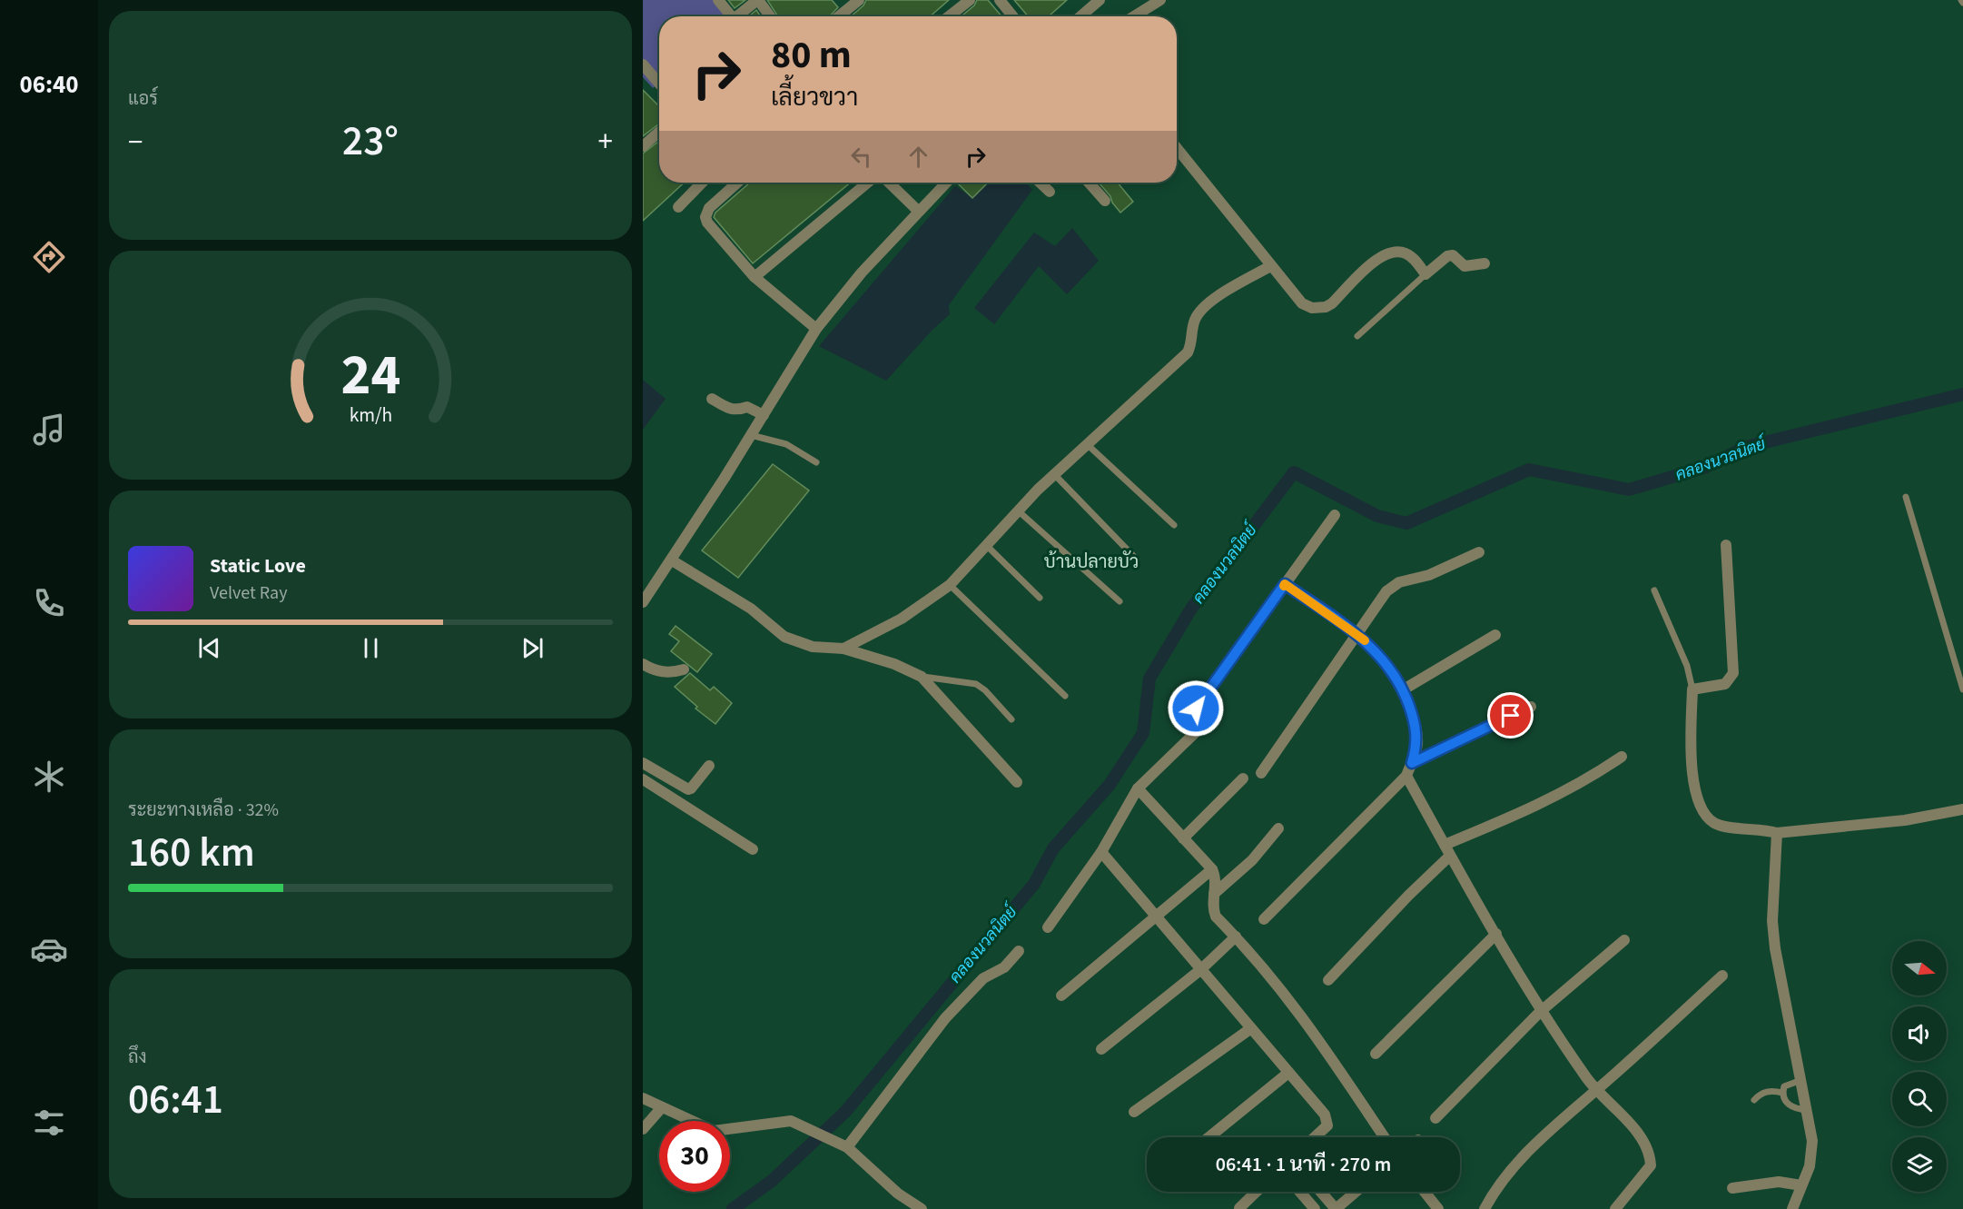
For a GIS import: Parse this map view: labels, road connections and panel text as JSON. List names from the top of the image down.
{
  "districts": ["บ้านปลายบัว"],
  "water": ["คลองนวลนิตย์"],
  "north": "right",
  "page": {
    "tabs": "06:40",
    "tile": [
      "แอร์",
      ["ระยะทางเหลือ · 32%", "160 km"],
      ["ถึง", "06:41"]
    ],
    "turn": ["80 m", "เลี้ยวขวา"],
    "heat": ["−", "23°", "+"],
    "song": ["Static Love", "Velvet Ray"],
    "limit": "30",
    "trip": "06:41 · 1 นาที · 270 m",
    "gauge": ["24", "km/h"]
  }
}
